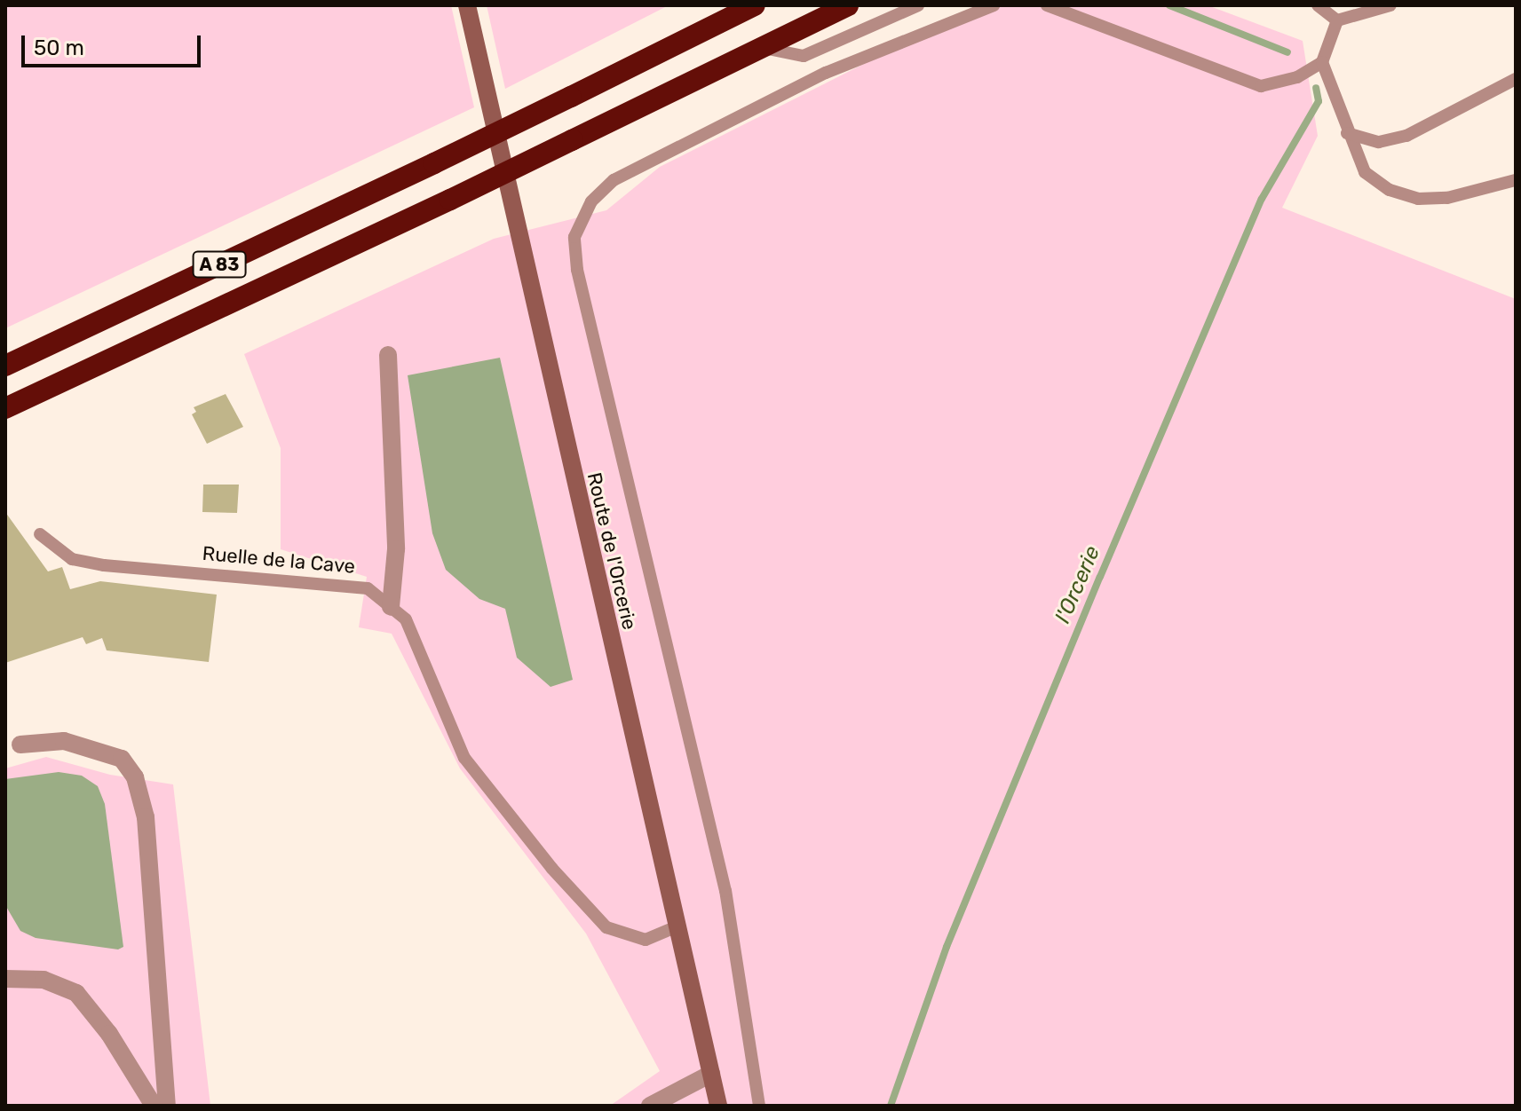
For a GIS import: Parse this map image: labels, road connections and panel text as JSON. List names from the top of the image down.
{
  "streets": {
    "highway": ["A 83"],
    "street": ["Route de l'Orcerie"],
    "lane": ["Ruelle de la Cave"]
  },
  "crossings": [
    ["Route de l'Orcerie", "Ruelle de la Cave"]
  ],
  "water": ["l'Orcerie"],
  "scale_bar": "50 m"
}
